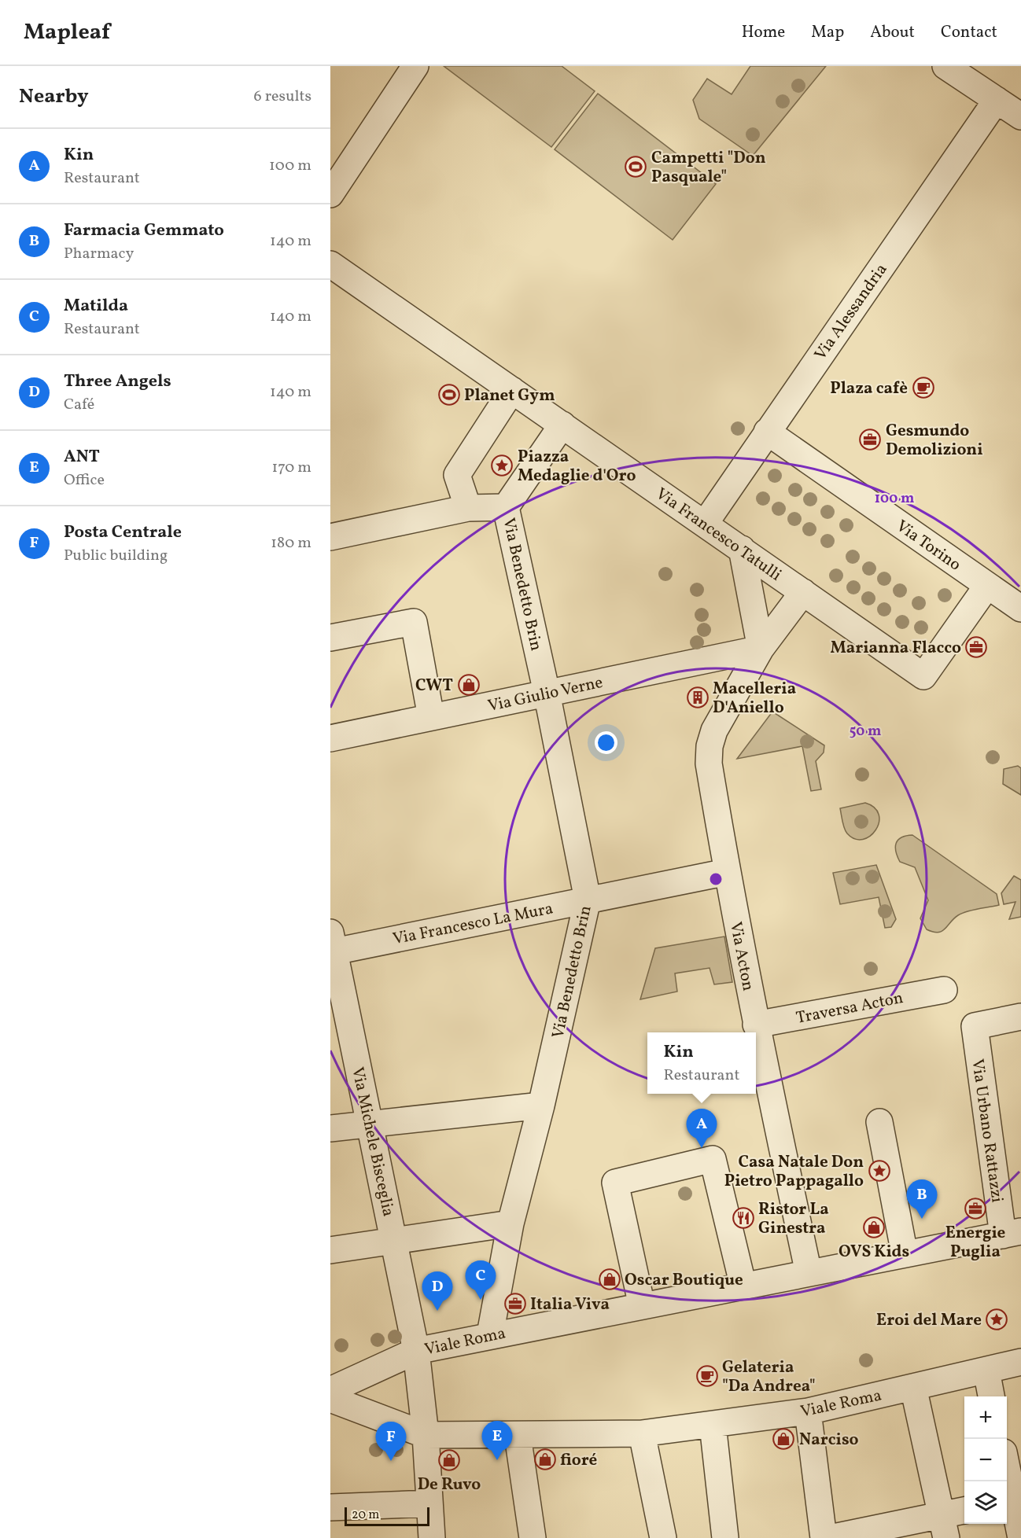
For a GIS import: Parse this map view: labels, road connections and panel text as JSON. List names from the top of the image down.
{
  "streets": {
    "street": [
      "Via Alessandria",
      "Via Francesco Tatulli",
      "Via Torino",
      "Via Benedetto Brin",
      "Via Giulio Verne",
      "Via Francesco La Mura",
      "Via Acton",
      "Traversa Acton",
      "Via Urbano Rattazzi",
      "Via Michele Bisceglia",
      "Viale Roma"
    ]
  },
  "crossings": [
    ["Via Alessandria", "Via Francesco Tatulli"],
    ["Via Alessandria", "Via Torino"],
    ["Via Francesco Tatulli", "Via Torino"],
    ["Via Francesco Tatulli", "Via Acton"],
    ["Via Benedetto Brin", "Via Giulio Verne"],
    ["Via Benedetto Brin", "Via Francesco La Mura"],
    ["Via Benedetto Brin", "Viale Roma"],
    ["Via Giulio Verne", "Via Acton"],
    ["Via Francesco La Mura", "Via Acton"],
    ["Via Francesco La Mura", "Via Michele Bisceglia"],
    ["Via Acton", "Traversa Acton"],
    ["Via Acton", "Viale Roma"],
    ["Via Urbano Rattazzi", "Viale Roma"],
    ["Via Michele Bisceglia", "Viale Roma"]
  ],
  "places": {
    "sports": ["Campetti \"Don Pasquale\"", "Planet Gym"],
    "cafe": ["Plaza cafè", "Gelateria \"Da Andrea\""],
    "office": [
      "Gesmundo Demolizioni",
      "Marianna Flacco",
      "Energie Puglia",
      "Italia Viva"
    ],
    "place": ["Piazza Medaglie d'Oro", "Casa Natale Don Pietro Pappagallo", "Eroi del Mare"],
    "shop": [
      "CWT",
      "OVS Kids",
      "Oscar Boutique",
      "Narciso",
      "fioré",
      "De Ruvo"
    ],
    "building": ["Macelleria D'Aniello"],
    "restaurant": ["Ristor La Ginestra"]
  },
  "scale_bar": "20 m",
  "page": {
    "header": "Mapleaf",
    "nav": [
      "Home",
      "Map",
      "About",
      "Contact"
    ],
    "heading": ["Nearby", "6 results"],
    "list": [
      {
        "mark": "A",
        "name": "Kin",
        "note": "Restaurant",
        "value": "100 m"
      },
      {
        "mark": "B",
        "name": "Farmacia Gemmato",
        "note": "Pharmacy",
        "value": "140 m"
      },
      {
        "mark": "C",
        "name": "Matilda",
        "note": "Restaurant",
        "value": "140 m"
      },
      {
        "mark": "D",
        "name": "Three Angels",
        "note": "Café",
        "value": "140 m"
      },
      {
        "mark": "E",
        "name": "ANT",
        "note": "Office",
        "value": "170 m"
      },
      {
        "mark": "F",
        "name": "Posta Centrale",
        "note": "Public building",
        "value": "180 m"
      }
    ],
    "popup": ["Kin", "Restaurant"],
    "pins": [
      "A",
      "B",
      "C",
      "D",
      "E",
      "F"
    ],
    "map_buttons": ["+", "−"],
    "scale": "20 m"
  },
  "rings": ["100 m", "50 m"]
}
